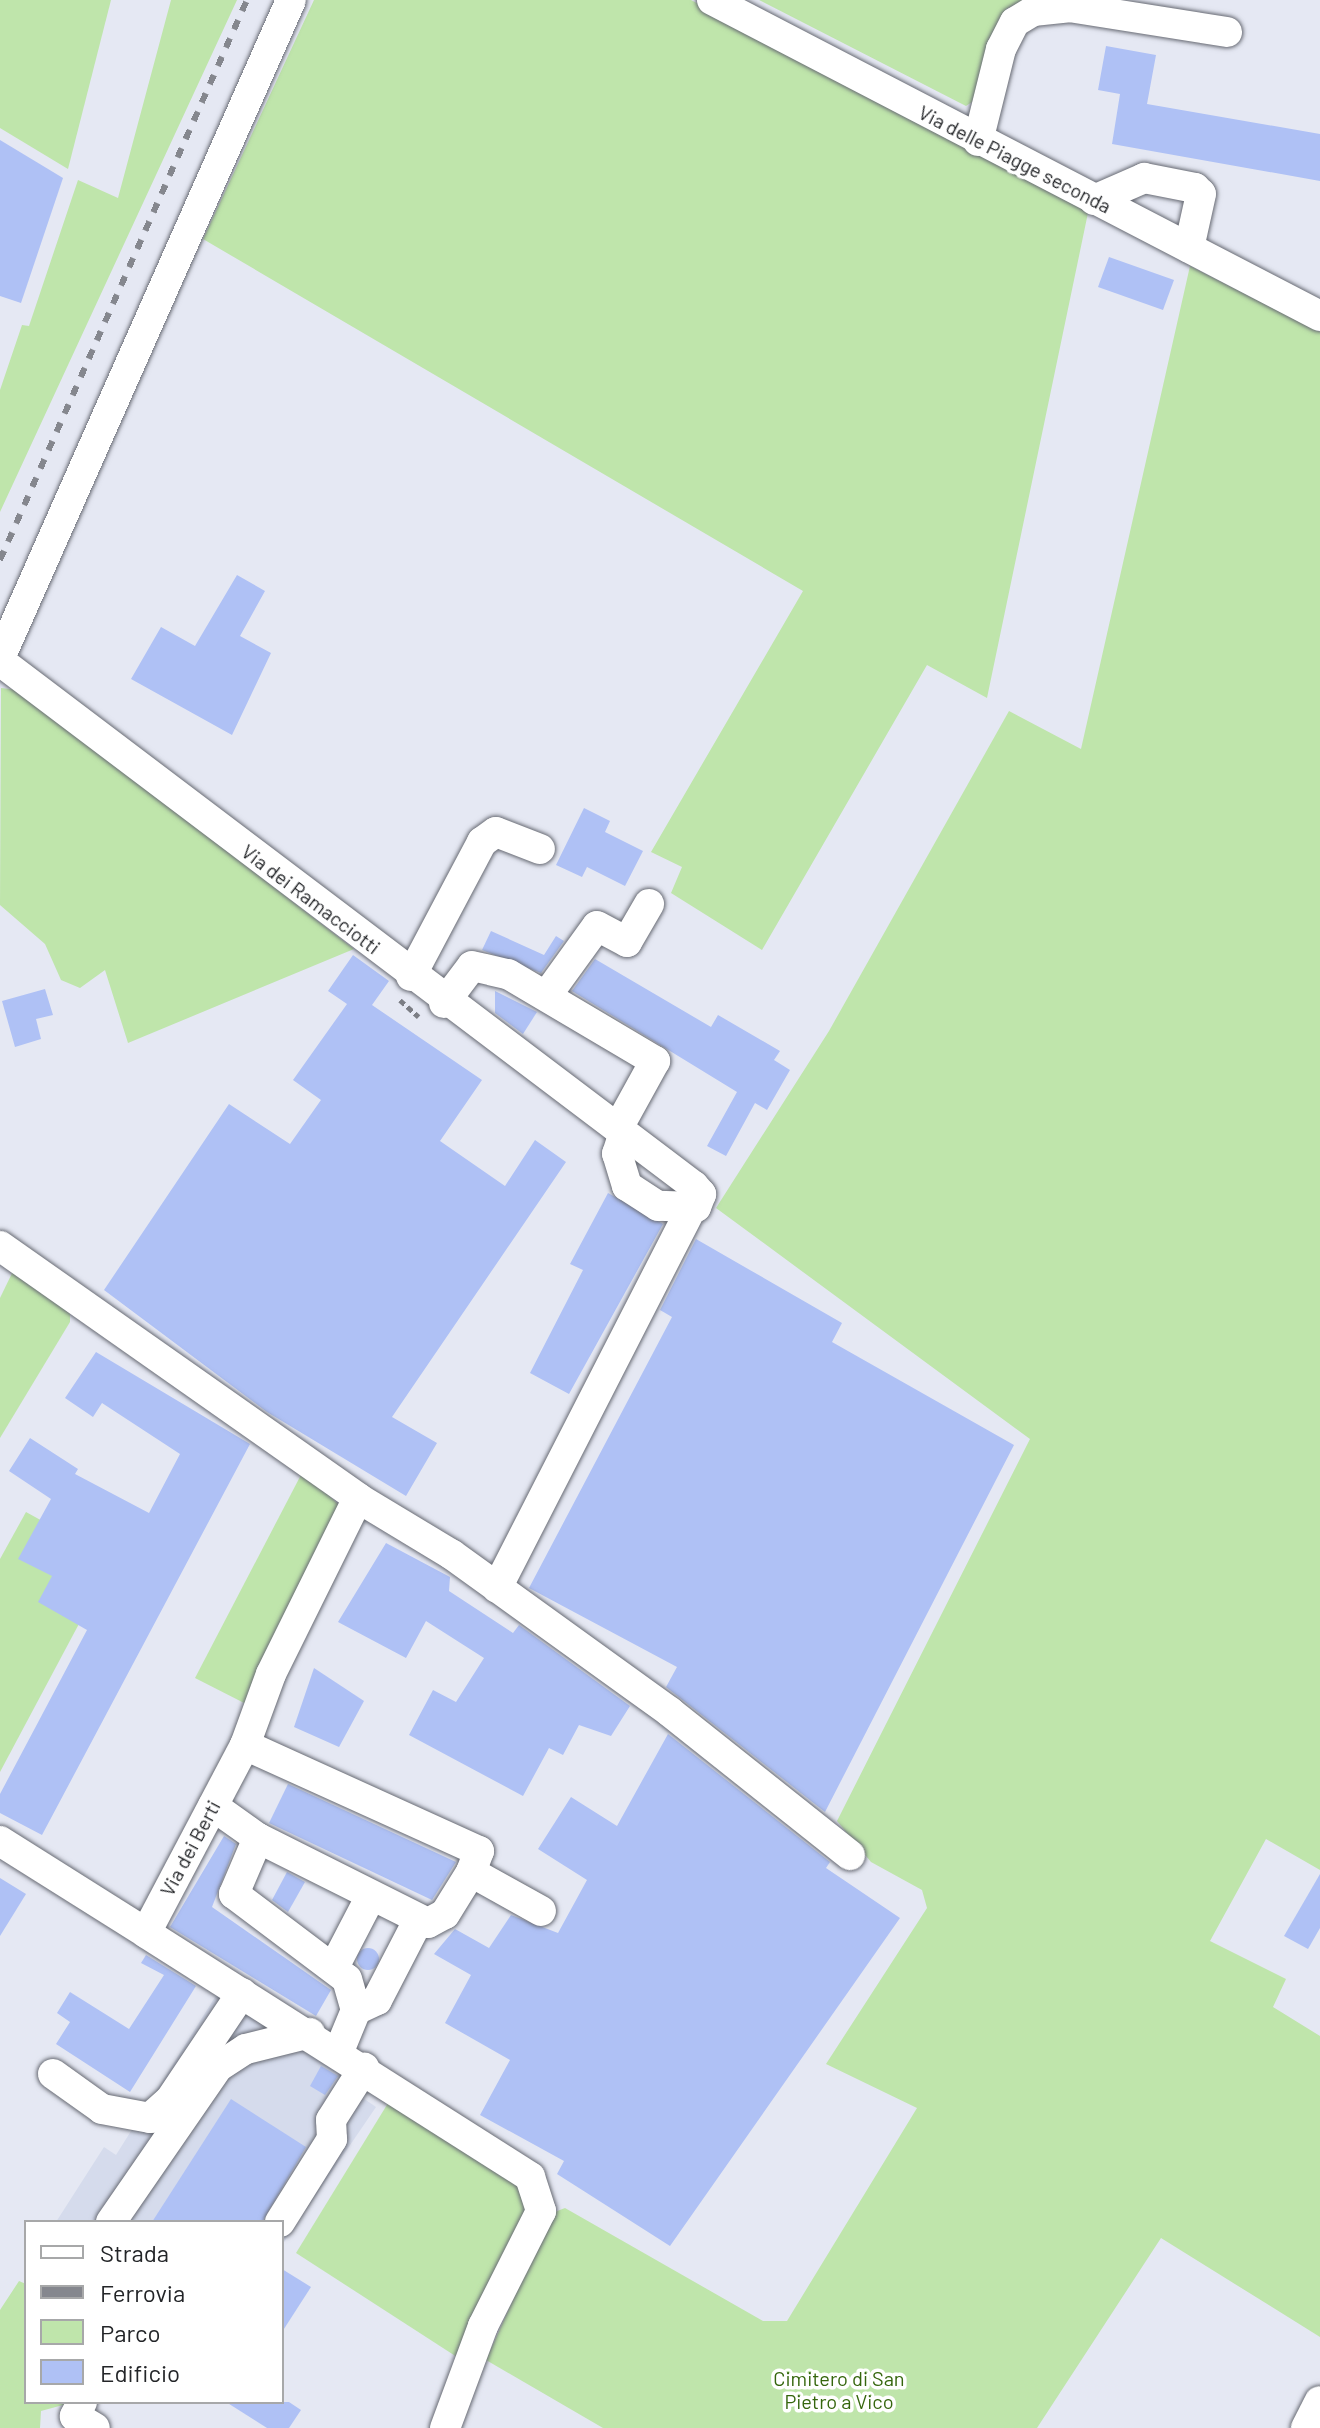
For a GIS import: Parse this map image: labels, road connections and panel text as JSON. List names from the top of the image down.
{
  "streets": {
    "street": ["Via delle Piagge seconda", "Via dei Ramacciotti", "Via dei Berti"]
  },
  "parks": ["Cimitero di San Pietro a Vico"],
  "legend": [
    "Strada",
    "Ferrovia",
    "Parco",
    "Edificio"
  ]
}
